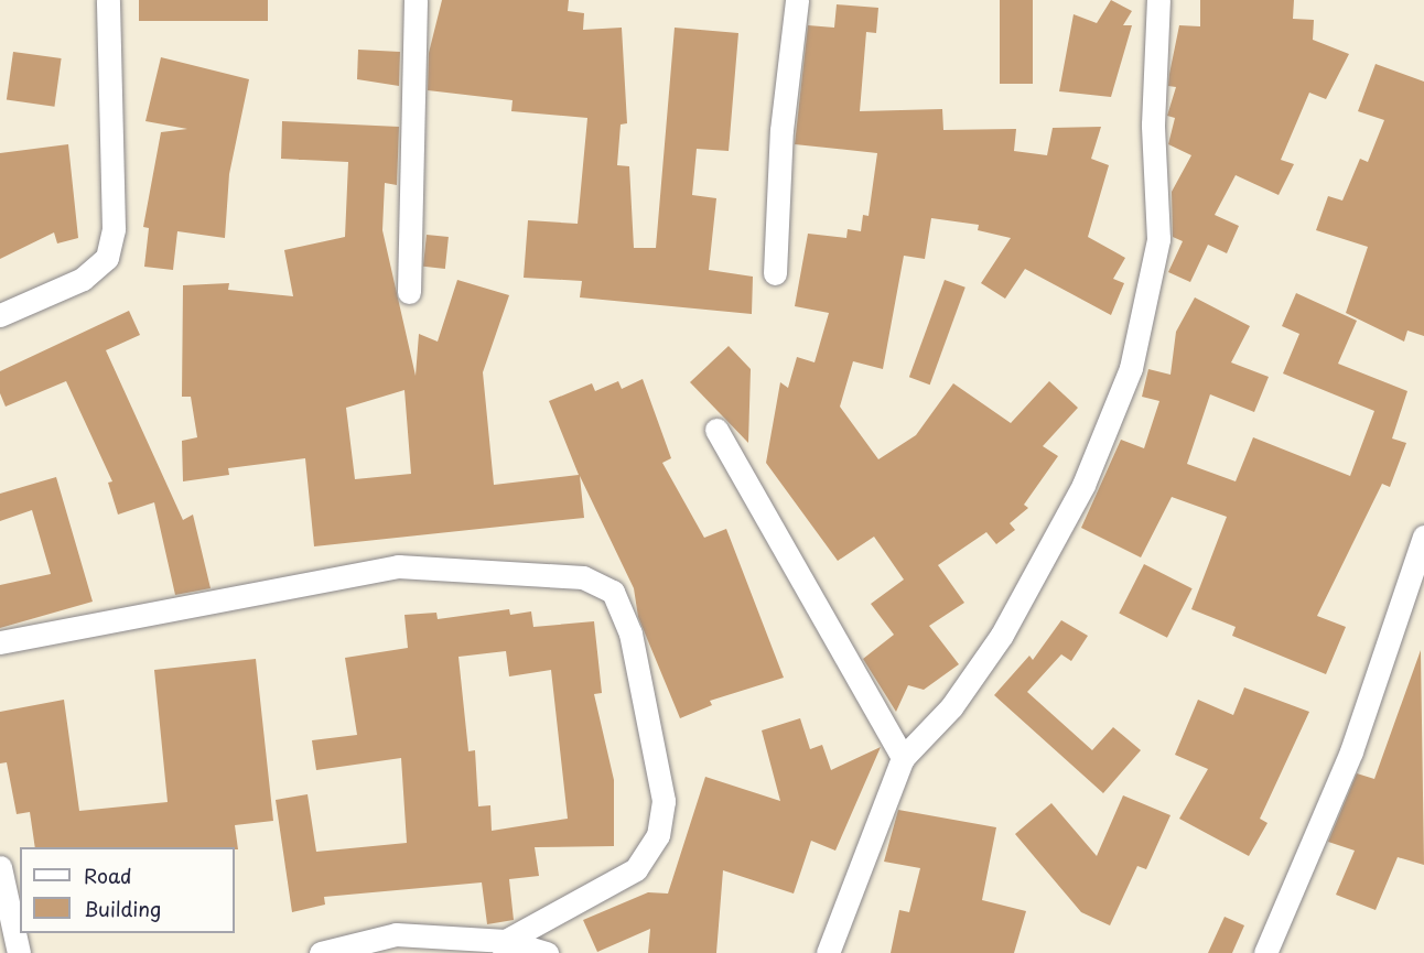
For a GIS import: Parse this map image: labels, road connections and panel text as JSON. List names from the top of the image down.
{
  "legend": ["Road", "Building"]
}
